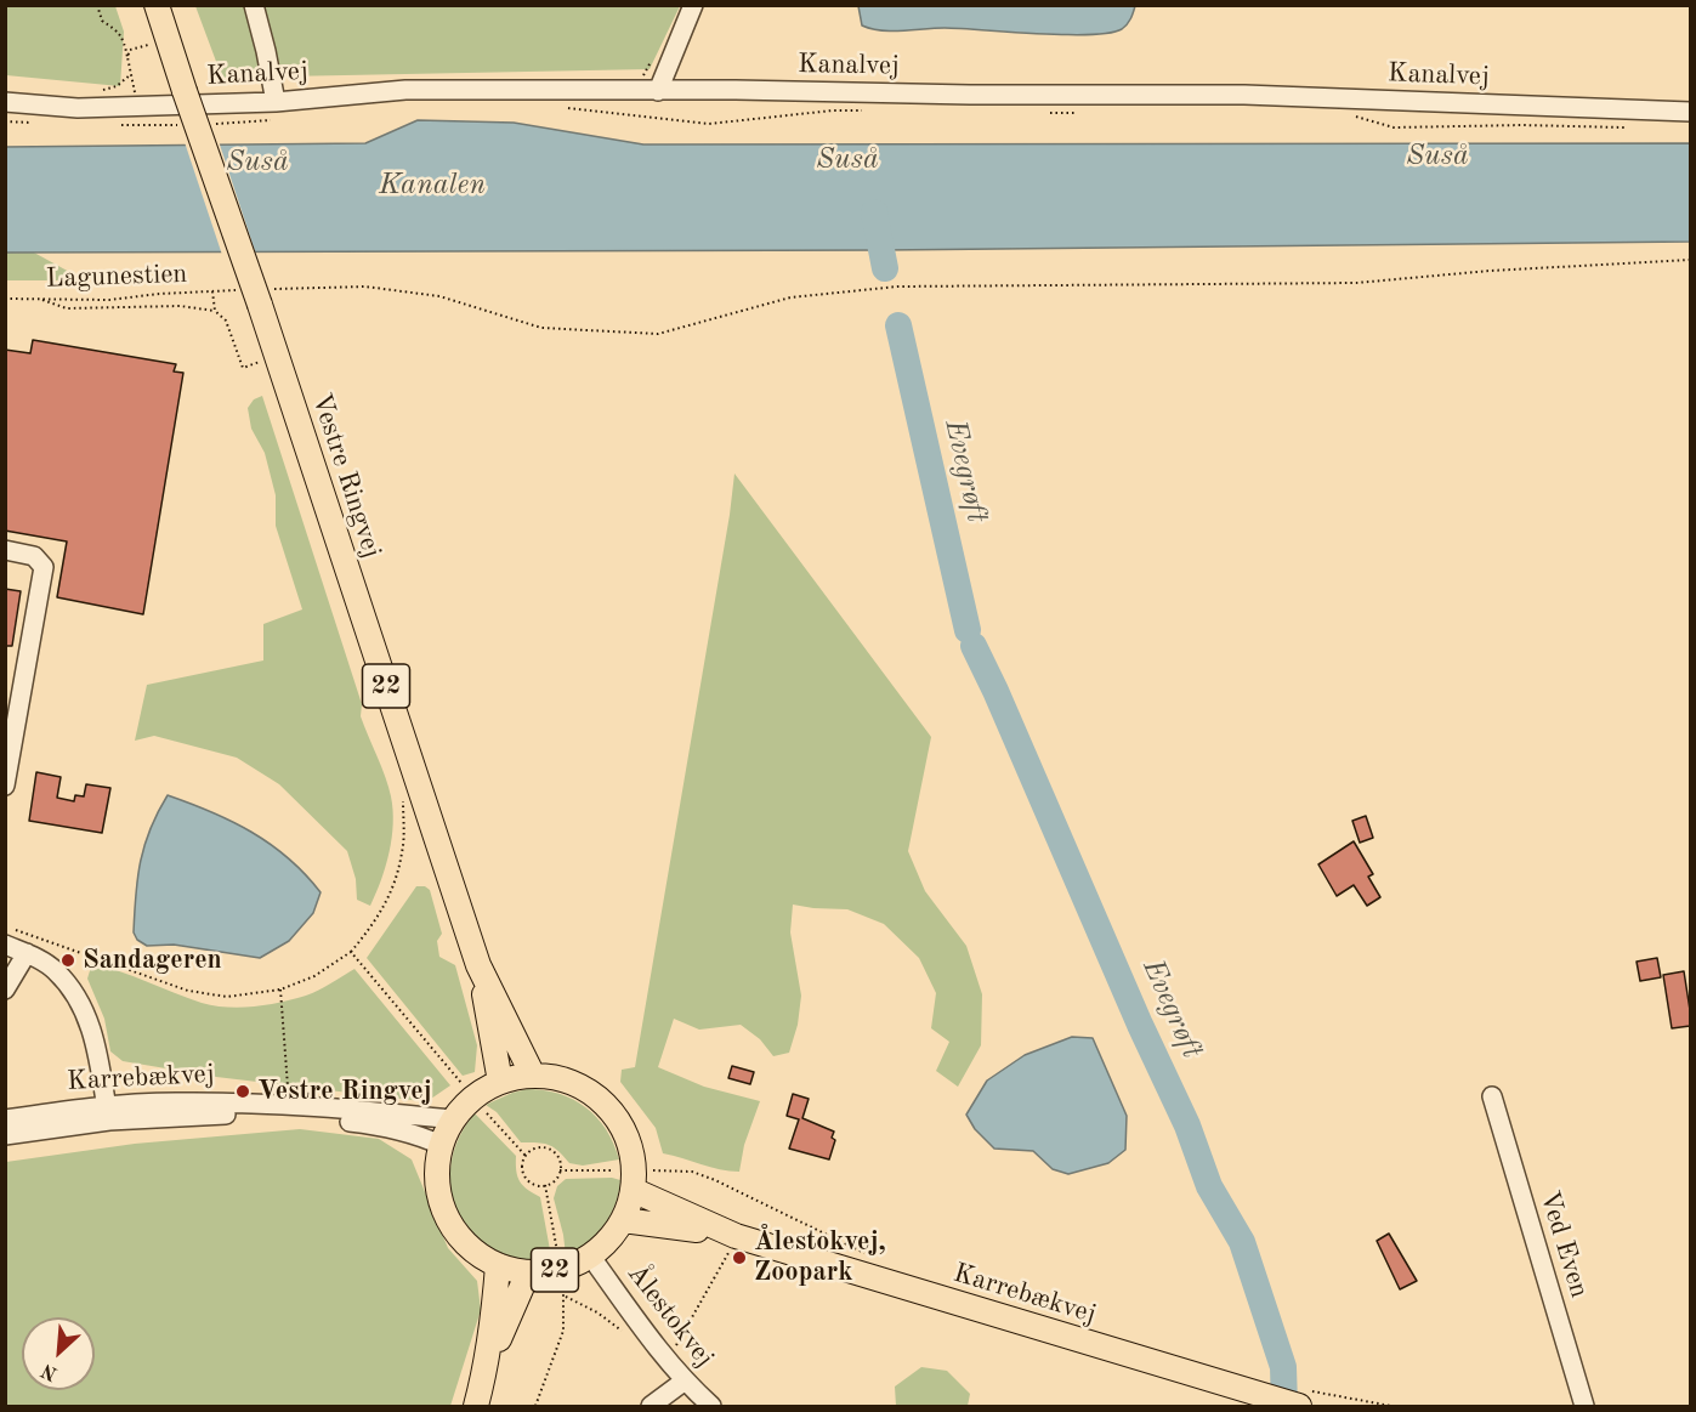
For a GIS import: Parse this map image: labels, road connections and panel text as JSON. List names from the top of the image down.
{
  "streets": {
    "main road": ["Vestre Ringvej", "22", "Karrebækvej"],
    "street": ["Kanalvej", "Ved Even", "Ålestokvej"],
    "path": ["Lagunestien"]
  },
  "crossings": [
    ["Vestre Ringvej", "22"],
    ["22", "Karrebækvej"],
    ["22", "Ålestokvej"]
  ],
  "water": ["Suså", "Kanalen", "Evegrøft"],
  "places": ["Sandageren", "Vestre Ringvej", "Ålestokvej, Zoopark"],
  "north": "bottom left"
}
